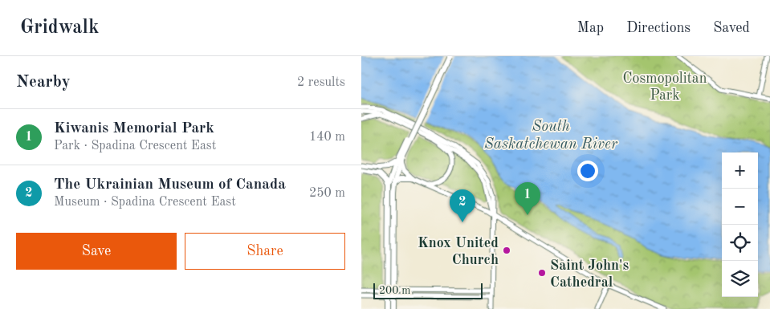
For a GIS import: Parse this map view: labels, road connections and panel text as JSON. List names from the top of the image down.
{
  "water": ["South Saskatchewan River"],
  "parks": ["Cosmopolitan Park"],
  "places": ["Knox United Church", "Saint John's Cathedral"],
  "scale_bar": "200 m",
  "page": {
    "header": "Gridwalk",
    "nav": ["Map", "Directions", "Saved"],
    "heading": ["Nearby", "2 results"],
    "list": [
      {
        "mark": "1",
        "name": "Kiwanis Memorial Park",
        "note": "Park · Spadina Crescent East",
        "value": "140 m"
      },
      {
        "mark": "2",
        "name": "The Ukrainian Museum of Canada",
        "note": "Museum · Spadina Crescent East",
        "value": "250 m"
      }
    ],
    "map_buttons": ["+", "−"],
    "pins": ["1", "2"],
    "buttons": ["Save", "Share"],
    "scale": "200 m"
  }
}
